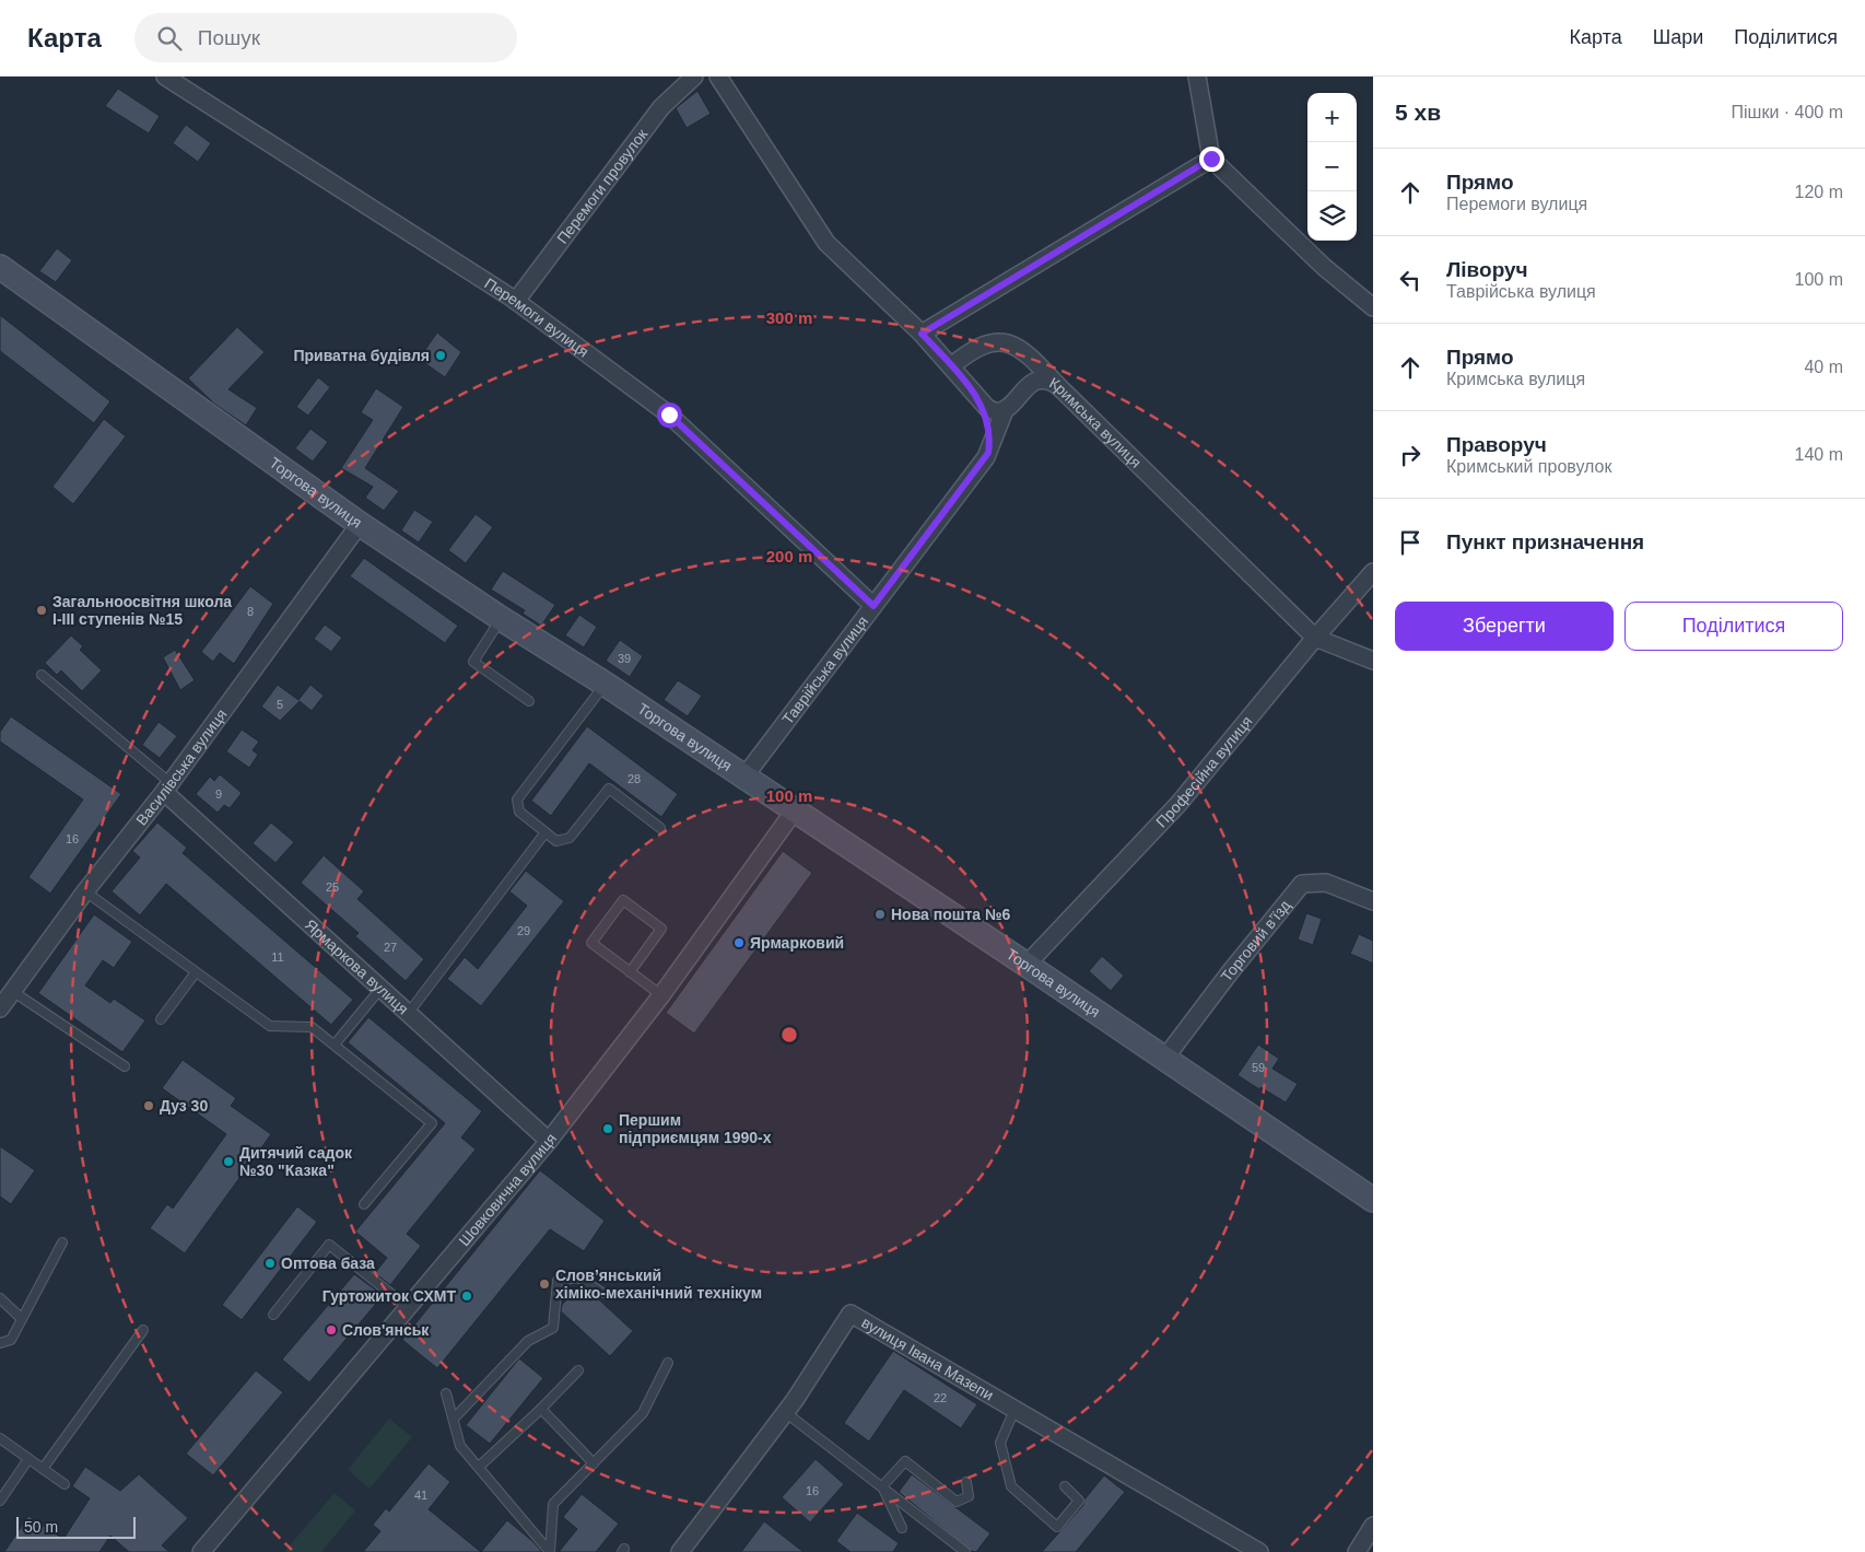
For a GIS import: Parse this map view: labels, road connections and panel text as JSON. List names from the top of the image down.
{
  "streets": {
    "street": [
      "Перемоги провулок",
      "Перемоги вулиця",
      "Кримська вулиця",
      "Торгова вулиця",
      "Таврійська вулиця",
      "Василівська вулиця",
      "Професійна вулиця",
      "Торговий в’їзд",
      "Ярмаркова вулиця",
      "Шовковична вулиця",
      "вулиця Івана Мазепи"
    ]
  },
  "crossings": [
    ["Перемоги провулок", "Перемоги вулиця"],
    ["Перемоги вулиця", "Таврійська вулиця"],
    ["Кримська вулиця", "Таврійська вулиця"],
    ["Кримська вулиця", "Професійна вулиця"],
    ["Торгова вулиця", "Таврійська вулиця"],
    ["Торгова вулиця", "Василівська вулиця"],
    ["Торгова вулиця", "Професійна вулиця"],
    ["Торгова вулиця", "Торговий в’їзд"],
    ["Торгова вулиця", "Шовковична вулиця"],
    ["Василівська вулиця", "Ярмаркова вулиця"],
    ["Ярмаркова вулиця", "Шовковична вулиця"]
  ],
  "places": [
    "Приватна будівля",
    "Загальноосвітня школа І-ІІІ ступенів №15",
    "Нова пошта №6",
    "Ярмарковий",
    "Дуз 30",
    "Першим підприємцям 1990-х",
    "Дитячий садок №30 \"Казка\"",
    "Оптова база",
    "Слов’янський хіміко-механічний технікум",
    "Гуртожиток СХМТ",
    "Слов'янськ"
  ],
  "house_numbers": [
    "8",
    "39",
    "5",
    "28",
    "9",
    "16",
    "25",
    "29",
    "27",
    "11",
    "59",
    "22",
    "16",
    "41"
  ],
  "scale_bar": "50 m",
  "page": {
    "header": "Карта",
    "search": "Пошук",
    "nav": ["Карта", "Шари", "Поділитися"],
    "heading": ["5 хв", "Пішки · 400 m"],
    "map_buttons": ["+", "−"],
    "list": [
      ["Прямо", "Перемоги вулиця", "120 m"],
      ["Ліворуч", "Таврійська вулиця", "100 m"],
      ["Прямо", "Кримська вулиця", "40 m"],
      ["Праворуч", "Кримський провулок", "140 m"],
      "Пункт призначення"
    ],
    "buttons": ["Зберегти", "Поділитися"],
    "scale": "50 m"
  },
  "rings": ["300 m", "200 m", "100 m"]
}
